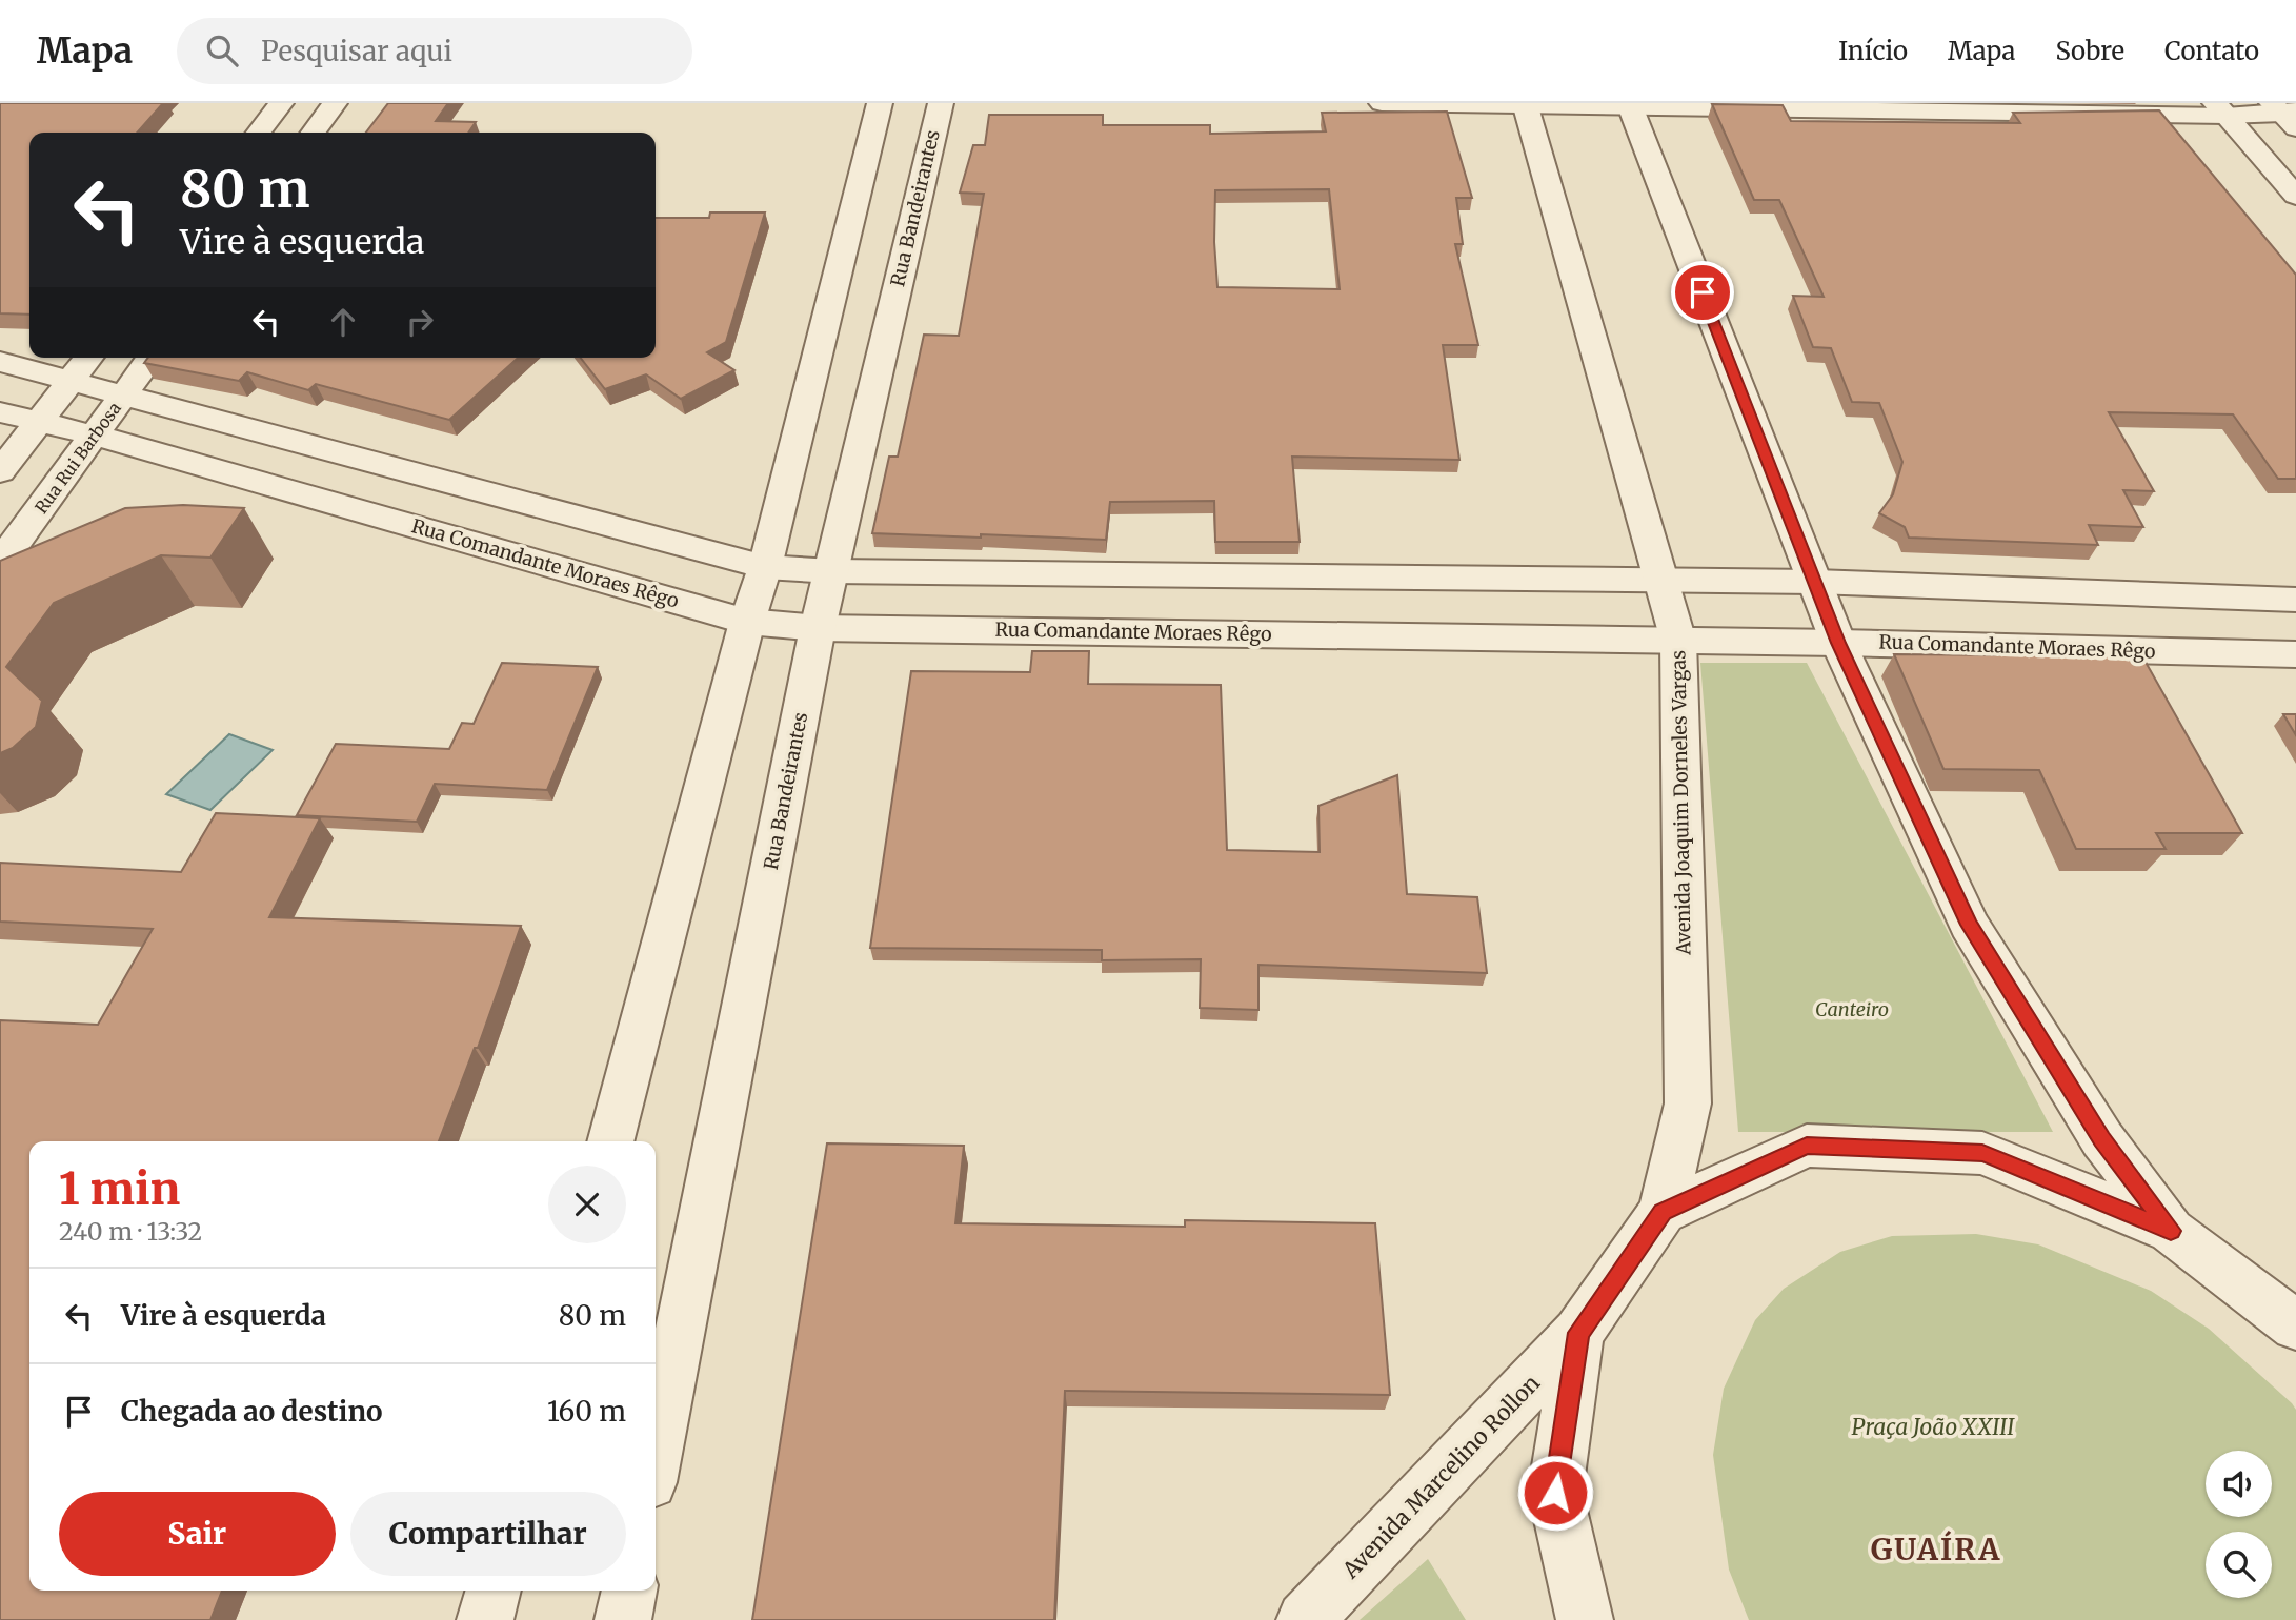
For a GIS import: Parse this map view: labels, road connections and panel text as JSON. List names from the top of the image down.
{
  "streets": {
    "street": [
      "Rua Bandeirantes",
      "Rua Rui Barbosa",
      "Rua Comandante Moraes Rêgo",
      "Avenida Joaquim Dorneles Vargas",
      "Avenida Marcelino Rollon"
    ]
  },
  "crossings": [
    ["Rua Bandeirantes", "Rua Comandante Moraes Rêgo"],
    ["Rua Rui Barbosa", "Rua Comandante Moraes Rêgo"],
    ["Rua Comandante Moraes Rêgo", "Avenida Joaquim Dorneles Vargas"]
  ],
  "districts": ["GUAÍRA"],
  "parks": ["Canteiro", "Praça João XXIII"],
  "page": {
    "header": "Mapa",
    "search": "Pesquisar aqui",
    "nav": [
      "Início",
      "Mapa",
      "Sobre",
      "Contato"
    ],
    "turn": ["80 m", "Vire à esquerda"],
    "heading": ["1 min", "240 m · 13:32"],
    "list": [
      {
        "name": "Vire à esquerda",
        "value": "80 m"
      },
      {
        "name": "Chegada ao destino",
        "value": "160 m"
      }
    ],
    "buttons": ["Sair", "Compartilhar"]
  }
}
